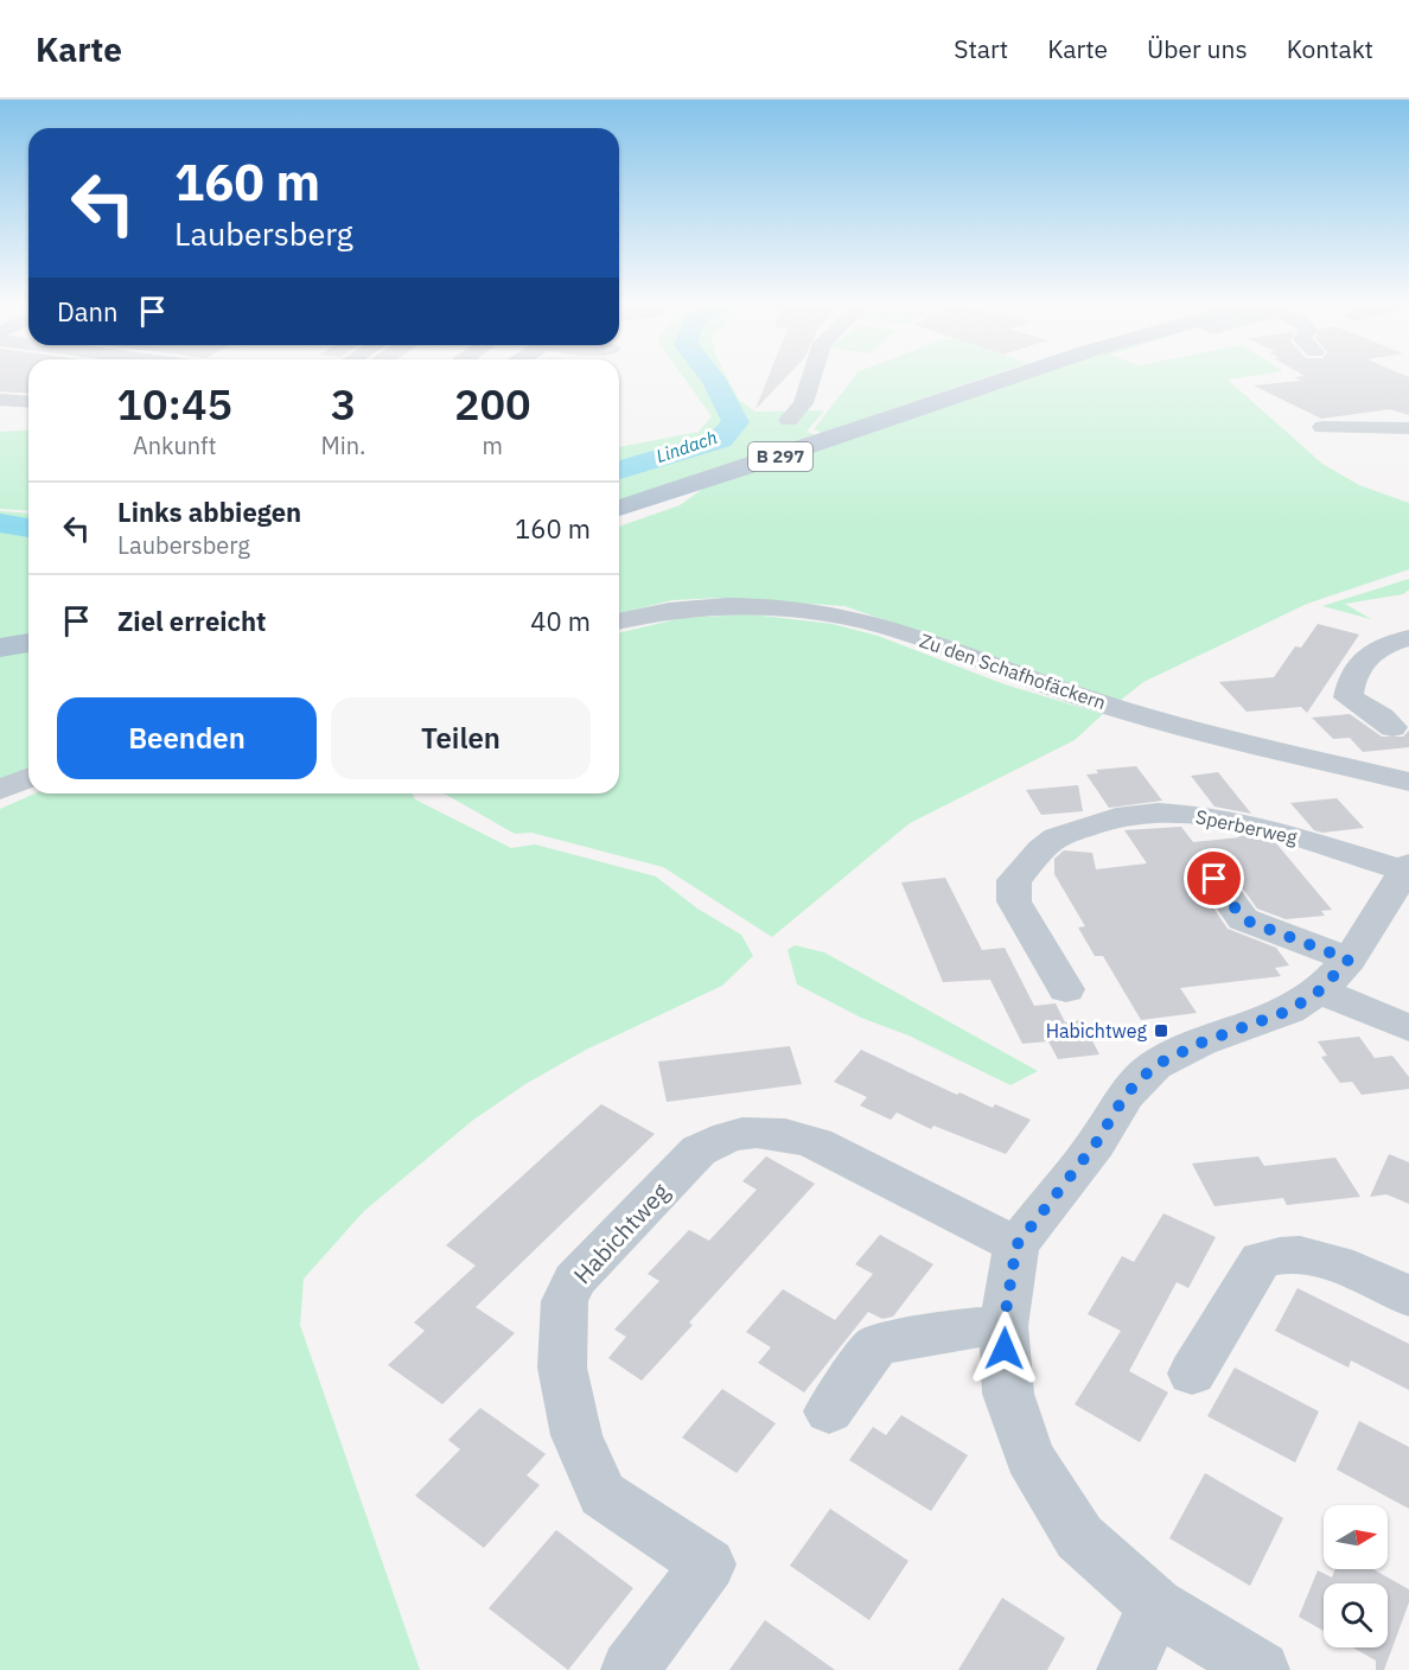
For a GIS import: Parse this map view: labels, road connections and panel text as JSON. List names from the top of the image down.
{
  "streets": {
    "main road": ["B 297"],
    "street": ["Zu den Schafhofäckern", "Sperberweg", "Habichtweg"]
  },
  "water": ["Lindach"],
  "places": {
    "transit": ["Habichtweg"]
  },
  "north": "right",
  "page": {
    "header": "Karte",
    "nav": [
      "Start",
      "Karte",
      "Über uns",
      "Kontakt"
    ],
    "turn": ["160 m", "Laubersberg"],
    "then": "Dann",
    "eta": [
      "10:45",
      "Ankunft",
      "3",
      "Min.",
      "200",
      "m"
    ],
    "list": [
      {
        "name": "Links abbiegen",
        "note": "Laubersberg",
        "value": "160 m"
      },
      {
        "name": "Ziel erreicht",
        "value": "40 m"
      }
    ],
    "buttons": ["Beenden", "Teilen"]
  }
}
